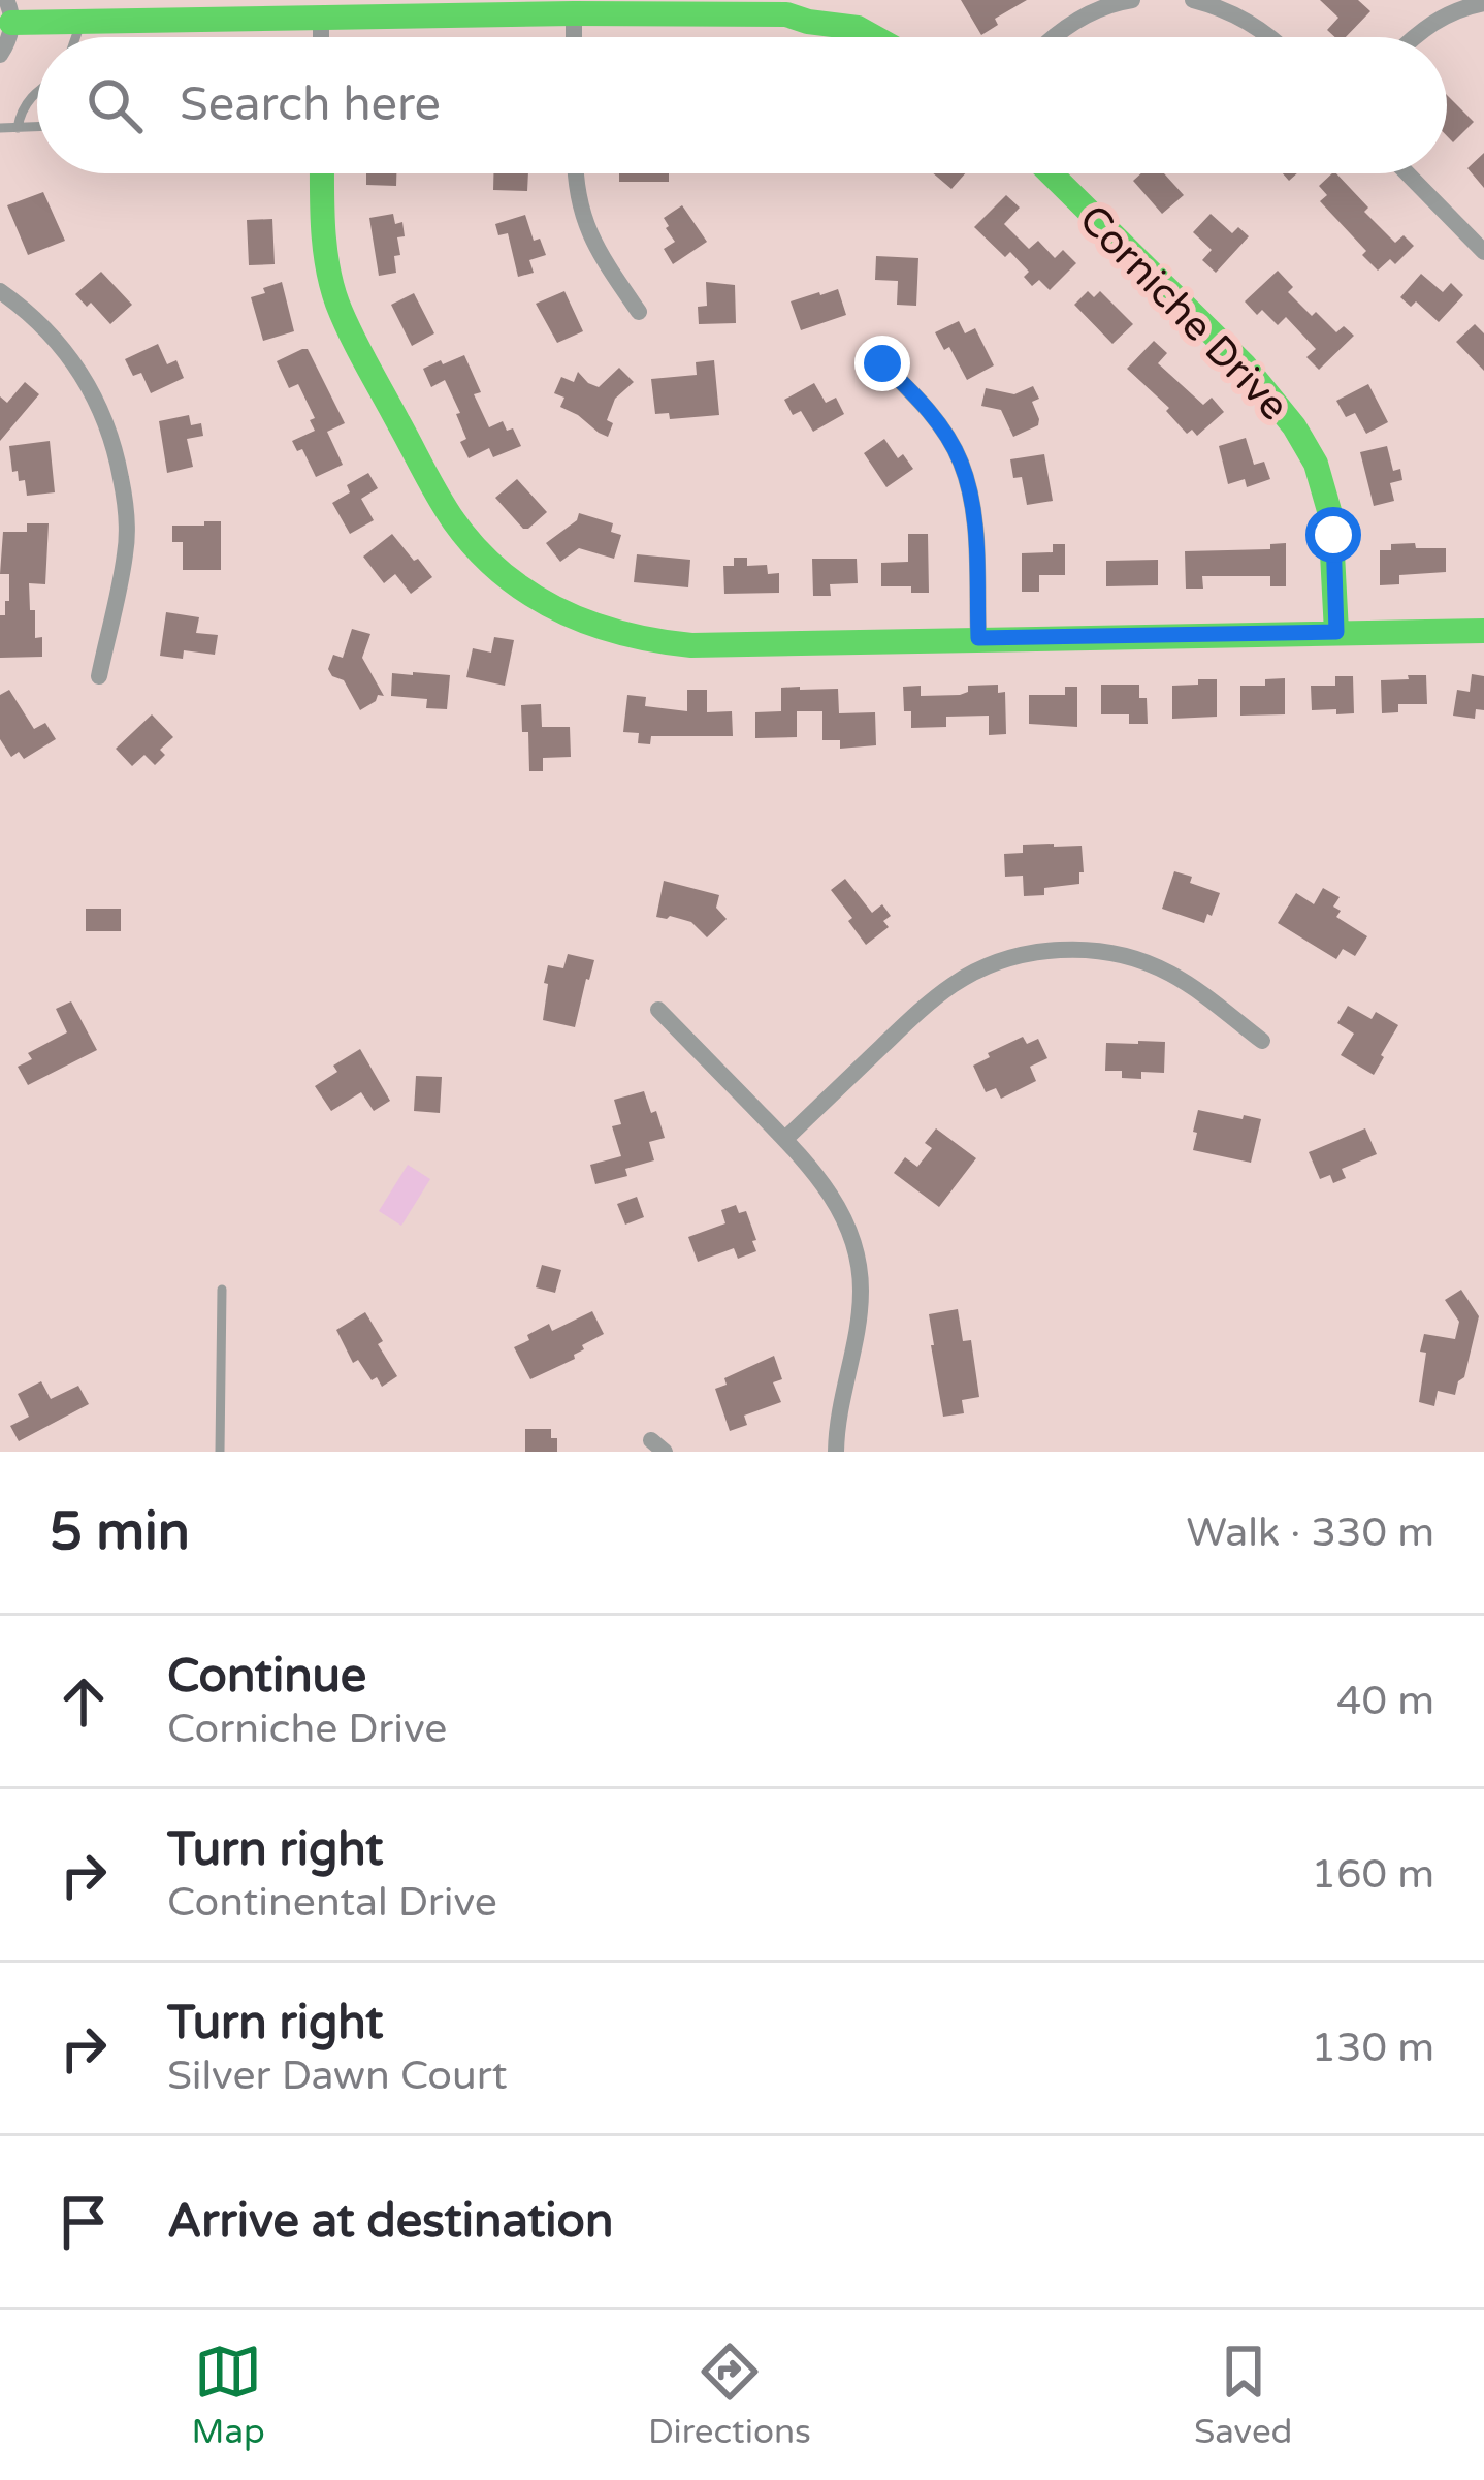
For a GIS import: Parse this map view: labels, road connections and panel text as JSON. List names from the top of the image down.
{
  "streets": {
    "street": ["Corniche Drive"]
  },
  "page": {
    "search": "Search here",
    "heading": ["5 min", "Walk · 330 m"],
    "list": [
      ["Continue", "Corniche Drive", "40 m"],
      ["Turn right", "Continental Drive", "160 m"],
      ["Turn right", "Silver Dawn Court", "130 m"],
      "Arrive at destination"
    ],
    "nav": ["Map", "Directions", "Saved"]
  }
}
